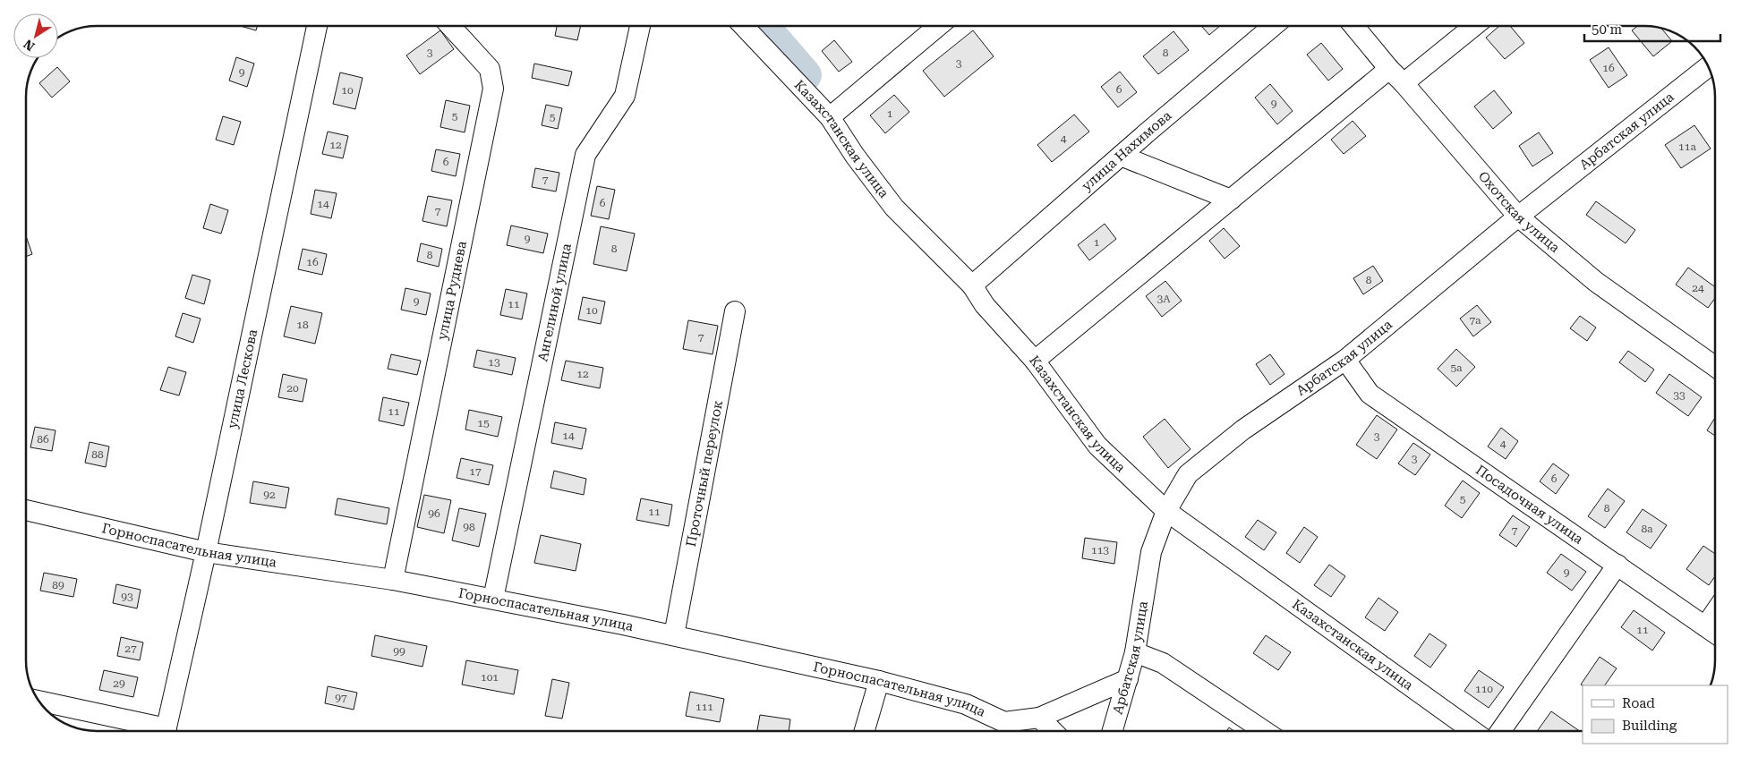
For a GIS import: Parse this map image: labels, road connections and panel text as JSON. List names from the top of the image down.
{
  "streets": {
    "street": [
      "Арбатская улица",
      "Казахстанская улица",
      "улица Нахимова",
      "Охотская улица",
      "улица Руднева",
      "Ангелиной улица",
      "улица Лескова",
      "Проточный переулок",
      "Посадочная улица",
      "Горноспасательная улица"
    ]
  },
  "crossings": [
    ["Арбатская улица", "Казахстанская улица"],
    ["Арбатская улица", "Охотская улица"],
    ["Арбатская улица", "Посадочная улица"],
    ["Арбатская улица", "Горноспасательная улица"],
    ["Казахстанская улица", "улица Нахимова"],
    ["улица Руднева", "Горноспасательная улица"],
    ["Ангелиной улица", "Горноспасательная улица"],
    ["улица Лескова", "Горноспасательная улица"],
    ["Проточный переулок", "Горноспасательная улица"]
  ],
  "house_numbers": [
    "3",
    "8",
    "3",
    "16",
    "9",
    "6",
    "10",
    "9",
    "1",
    "5",
    "5",
    "4",
    "12",
    "11а",
    "6",
    "7",
    "6",
    "14",
    "7",
    "9",
    "1",
    "8",
    "8",
    "16",
    "8",
    "24",
    "3А",
    "9",
    "11",
    "10",
    "7а",
    "18",
    "7",
    "13",
    "5а",
    "12",
    "20",
    "33",
    "11",
    "15",
    "14",
    "3",
    "86",
    "4",
    "88",
    "3",
    "17",
    "6",
    "92",
    "5",
    "8",
    "11",
    "96",
    "98",
    "8а",
    "7",
    "113",
    "9",
    "89",
    "93",
    "11",
    "27",
    "99",
    "101",
    "29",
    "110",
    "97",
    "111"
  ],
  "legend": ["Road", "Building"],
  "scale_bar": "50 m",
  "north": "bottom left"
}
